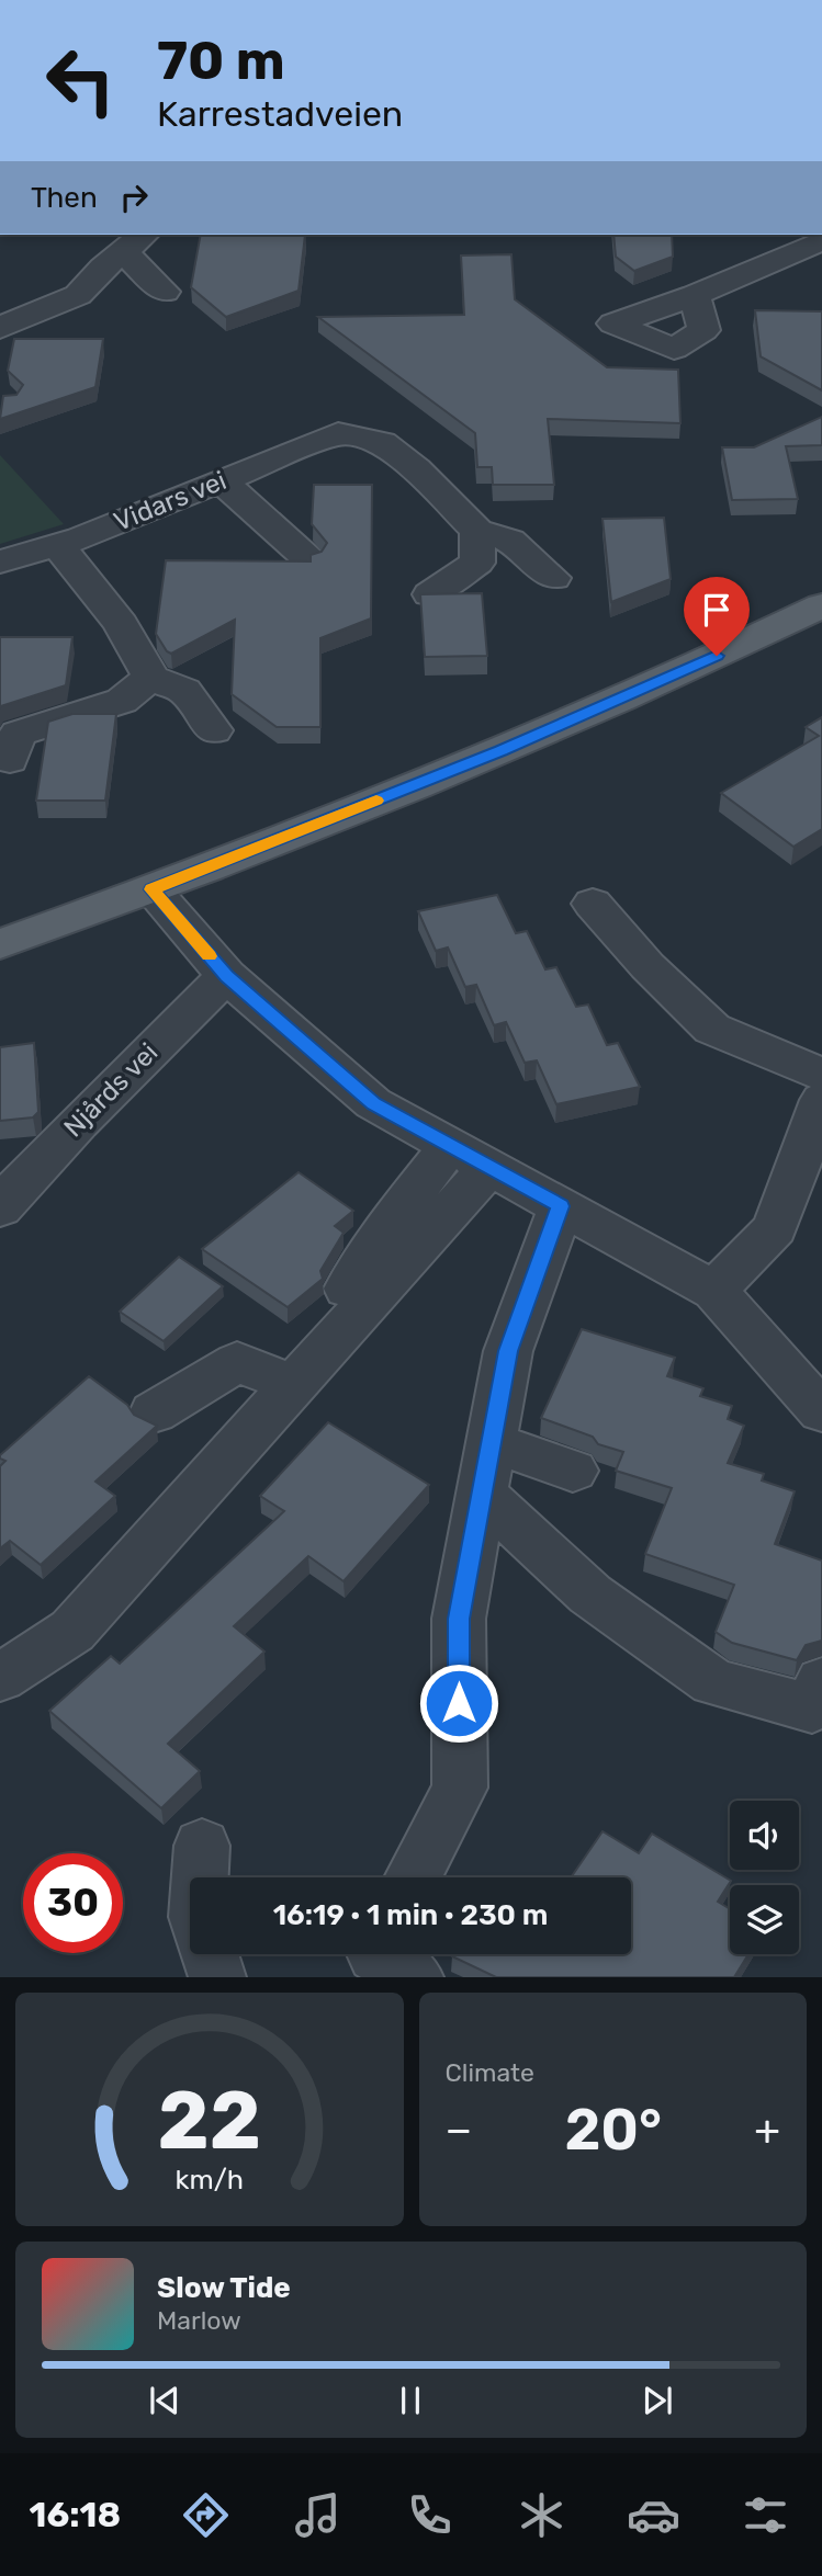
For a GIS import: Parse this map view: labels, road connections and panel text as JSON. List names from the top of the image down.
{
  "streets": {
    "street": ["Vidars vei", "Njårds vei"]
  },
  "page": {
    "turn": ["70 m", "Karrestadveien"],
    "then": "Then",
    "limit": "30",
    "trip": "16:19 · 1 min · 230 m",
    "tile": "Climate",
    "heat": ["−", "20°", "+"],
    "song": ["Slow Tide", "Marlow"],
    "tabs": "16:18",
    "gauge": ["22", "km/h"]
  }
}
